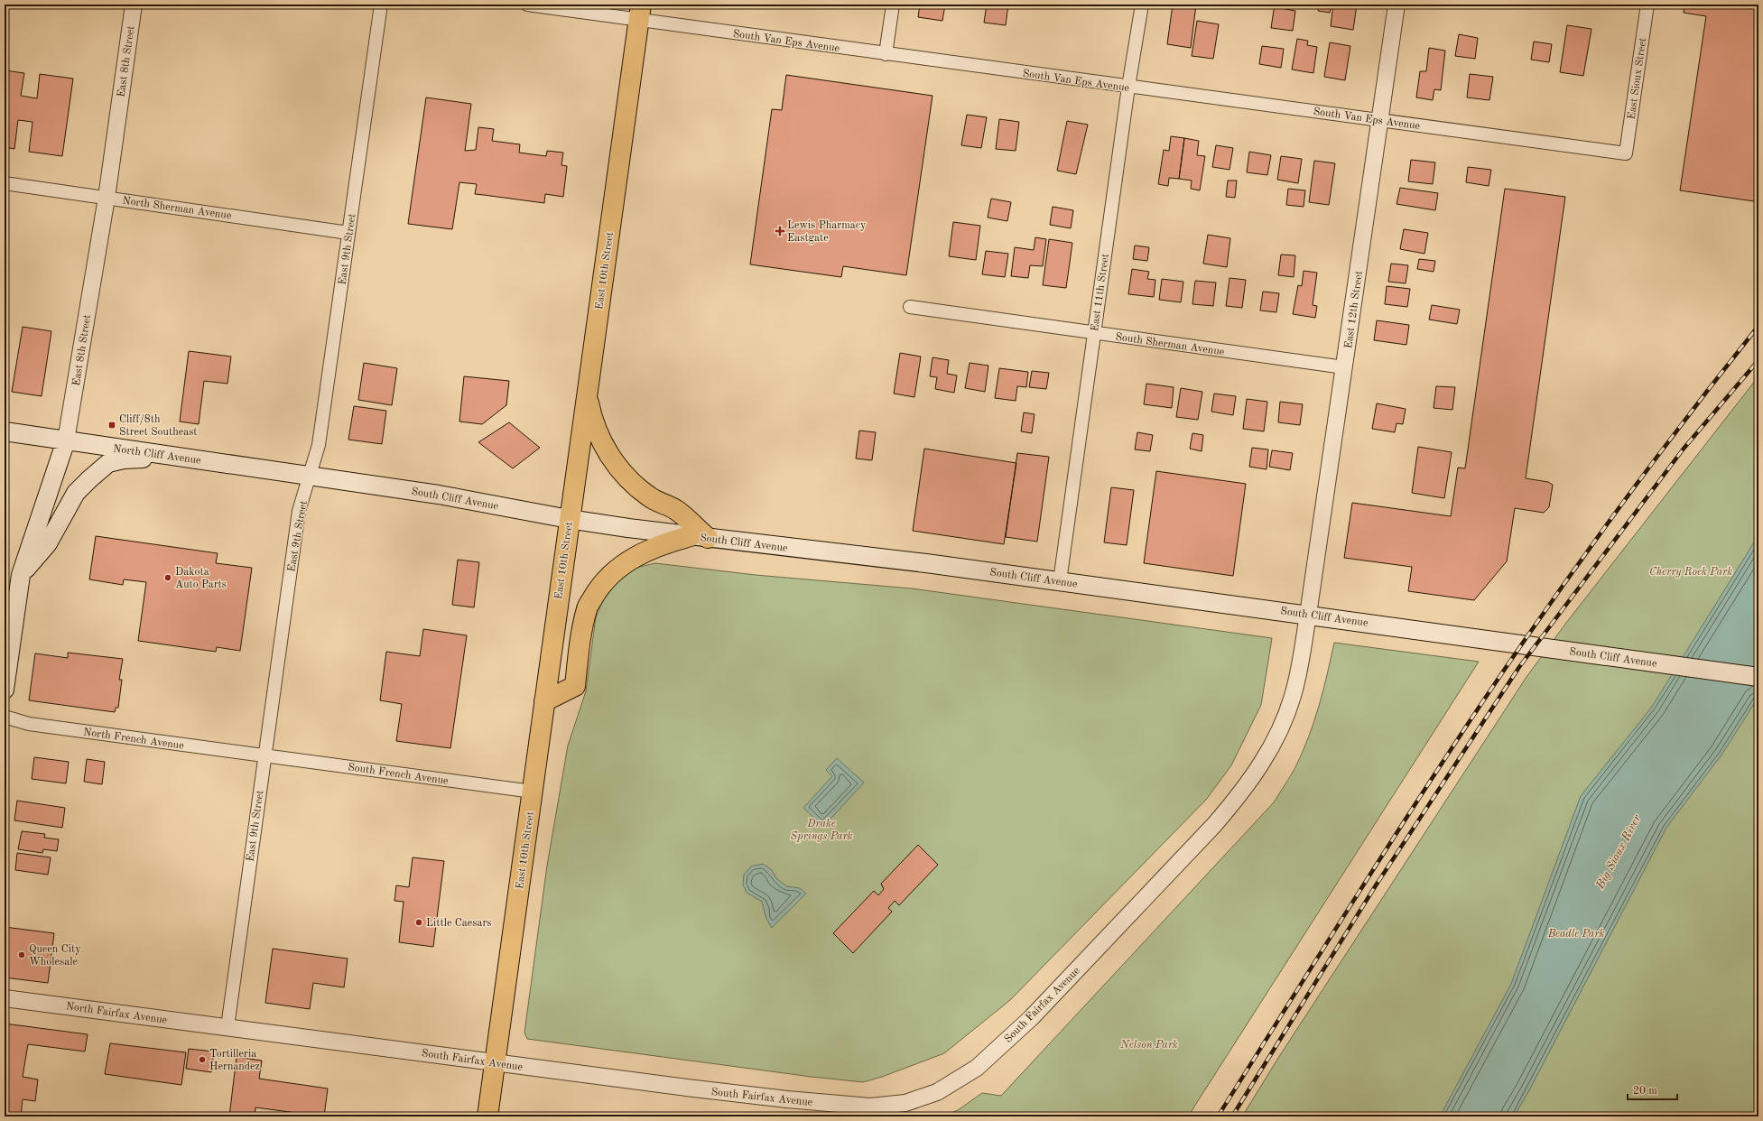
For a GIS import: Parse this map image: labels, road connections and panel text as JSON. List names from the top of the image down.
{
  "streets": {
    "main road": [
      "East 8th Street",
      "East 10th Street",
      "North Cliff Avenue",
      "South Cliff Avenue"
    ],
    "street": [
      "South Van Eps Avenue",
      "East Sioux Street",
      "North Sherman Avenue",
      "East 9th Street",
      "East 11th Street",
      "East 12th Street",
      "South Sherman Avenue",
      "North French Avenue",
      "South French Avenue",
      "South Fairfax Avenue",
      "North Fairfax Avenue"
    ]
  },
  "crossings": [
    ["South Van Eps Avenue", "East Sioux Street"],
    ["South Van Eps Avenue", "East 10th Street"],
    ["South Van Eps Avenue", "East 11th Street"],
    ["South Van Eps Avenue", "East 12th Street"],
    ["East 8th Street", "North Sherman Avenue"],
    ["East 8th Street", "North Cliff Avenue"],
    ["North Sherman Avenue", "East 9th Street"],
    ["East 9th Street", "North Cliff Avenue"],
    ["East 9th Street", "South Cliff Avenue"],
    ["East 9th Street", "North French Avenue"],
    ["East 9th Street", "South French Avenue"],
    ["East 9th Street", "South Fairfax Avenue"],
    ["East 9th Street", "North Fairfax Avenue"],
    ["East 10th Street", "South Cliff Avenue"],
    ["East 10th Street", "South French Avenue"],
    ["East 10th Street", "South Fairfax Avenue"],
    ["East 11th Street", "South Sherman Avenue"],
    ["East 11th Street", "South Cliff Avenue"],
    ["East 12th Street", "South Sherman Avenue"],
    ["East 12th Street", "South Cliff Avenue"],
    ["East 12th Street", "South Fairfax Avenue"],
    ["North Cliff Avenue", "South Cliff Avenue"],
    ["South Cliff Avenue", "South Fairfax Avenue"],
    ["North French Avenue", "South French Avenue"],
    ["South Fairfax Avenue", "North Fairfax Avenue"]
  ],
  "water": ["Big Sioux River"],
  "parks": [
    "Cherry Rock Park",
    "Drake Springs Park",
    "Beadle Park",
    "Nelson Park"
  ],
  "places": {
    "health": ["Lewis Pharmacy Eastgate"],
    "transit": ["Cliff/8th Street Southeast"],
    "other": [
      "Dakota Auto Parts",
      "Little Caesars",
      "Queen City Wholesale",
      "Tortilleria Hernandez"
    ]
  },
  "scale_bar": "20 m"
}
